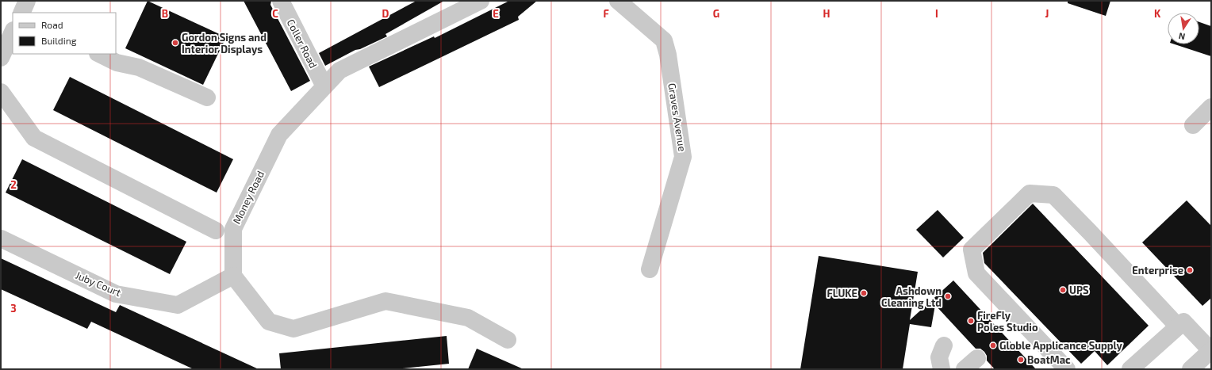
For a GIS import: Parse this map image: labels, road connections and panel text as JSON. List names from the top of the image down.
{
  "streets": {
    "street": [
      "Coller Road",
      "Graves Avenue",
      "Money Road",
      "Juby Court"
    ]
  },
  "crossings": [
    ["Coller Road", "Money Road"],
    ["Money Road", "Juby Court"]
  ],
  "places": [
    "Gordon Signs and Interior Displays",
    "Enterprise",
    "UPS",
    "FLUKE",
    "Ashdown Cleaning Ltd",
    "FireFly Poles Studio",
    "Globle Applicance Supply",
    "BoatMac"
  ],
  "legend": ["Road", "Building"],
  "north": "bottom",
  "grid": {
    "columns": [
      "B",
      "C",
      "D",
      "E",
      "F",
      "G",
      "H",
      "I",
      "J",
      "K"
    ],
    "rows": ["2", "3"]
  }
}
